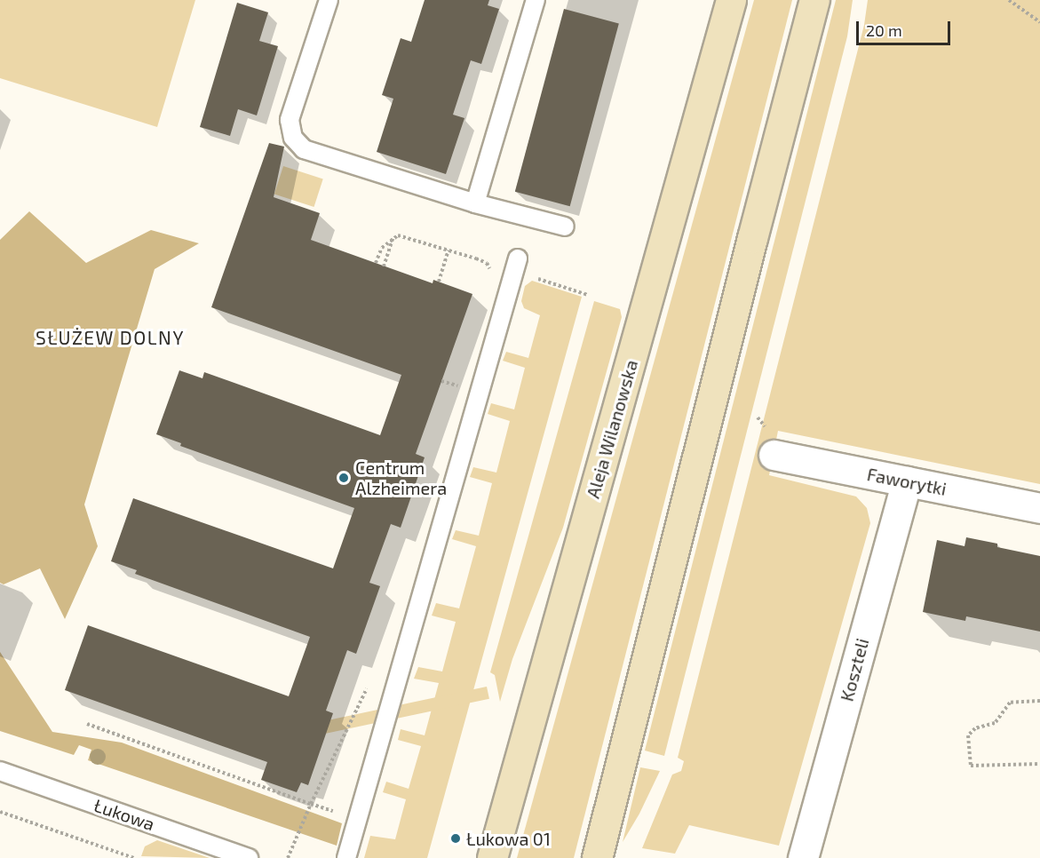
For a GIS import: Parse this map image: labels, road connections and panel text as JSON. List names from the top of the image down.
{
  "streets": {
    "main road": ["Aleja Wilanowska"],
    "street": ["Faworytki", "Koszteli"],
    "lane": ["Łukowa"]
  },
  "crossings": [
    ["Faworytki", "Koszteli"]
  ],
  "districts": ["SŁUŻEW DOLNY"],
  "places": ["Centrum Alzheimera", "Łukowa 01"],
  "scale_bar": "20 m"
}
